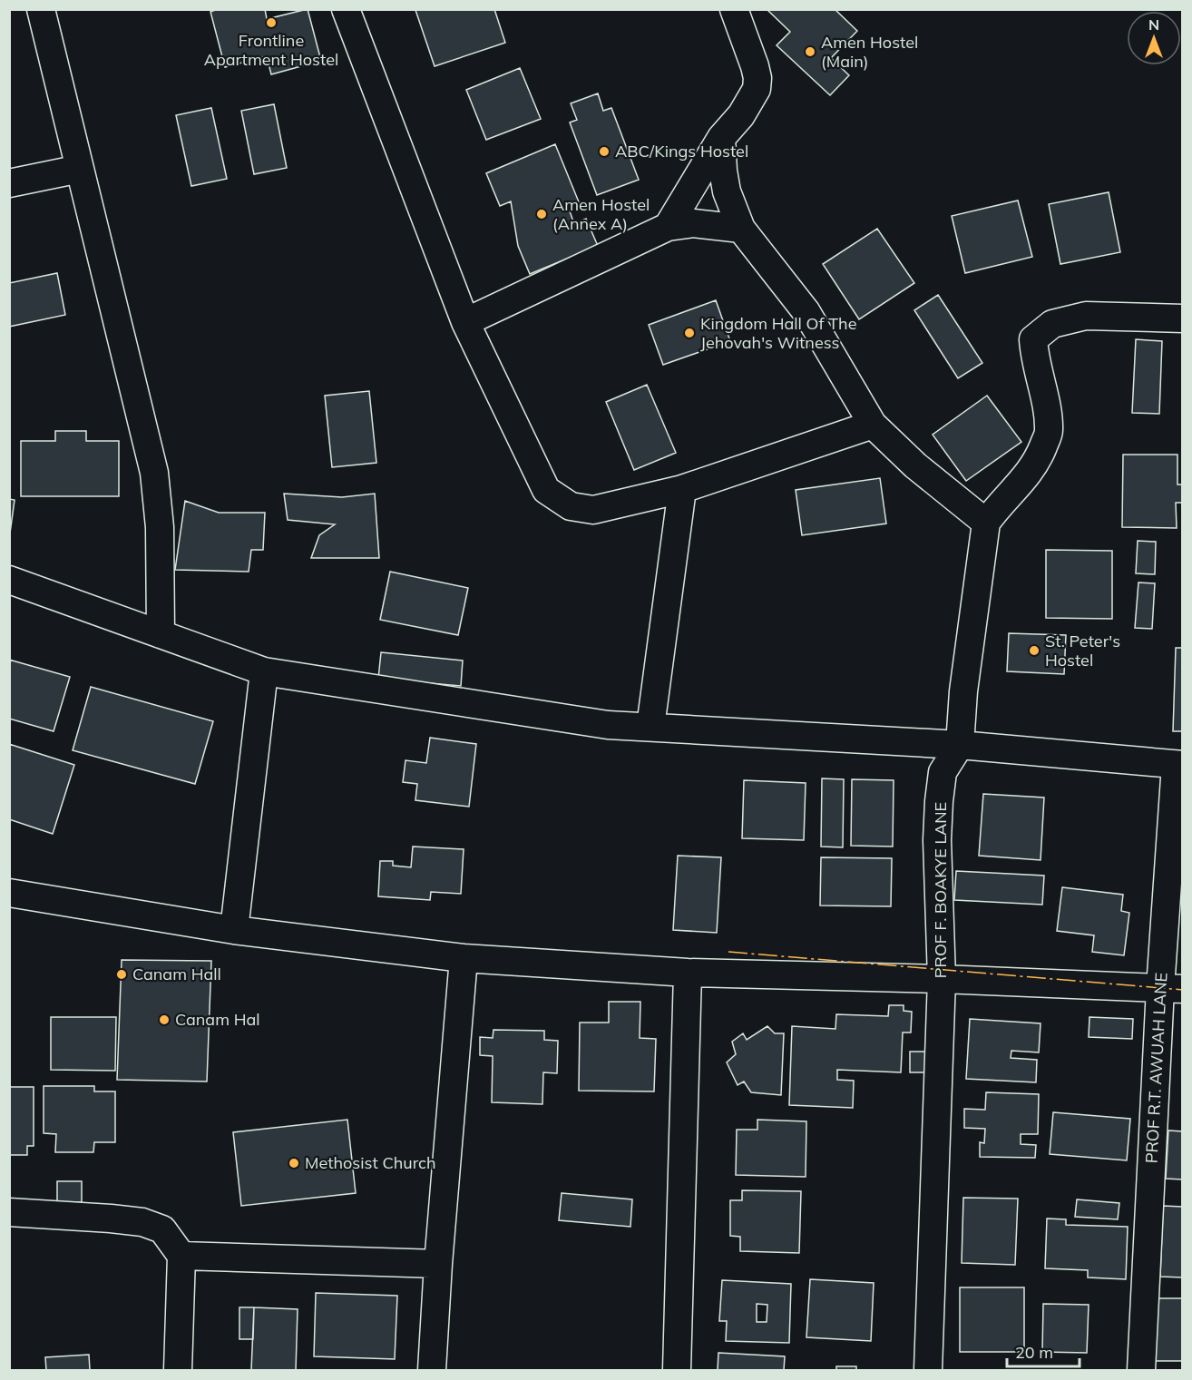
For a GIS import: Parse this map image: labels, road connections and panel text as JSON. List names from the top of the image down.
{
  "streets": {
    "street": ["PROF F. BOAKYE LANE", "PROF R.T. AWUAH LANE"]
  },
  "places": [
    "Frontline Apartment Hostel",
    "Amen Hostel (Main)",
    "ABC/Kings Hostel",
    "Amen Hostel (Annex A)",
    "Kingdom Hall Of The Jehovah's Witness",
    "St. Peter's Hostel",
    "Canam Hall",
    "Canam Hal",
    "Methosist Church"
  ],
  "scale_bar": "20 m",
  "north": "top"
}
